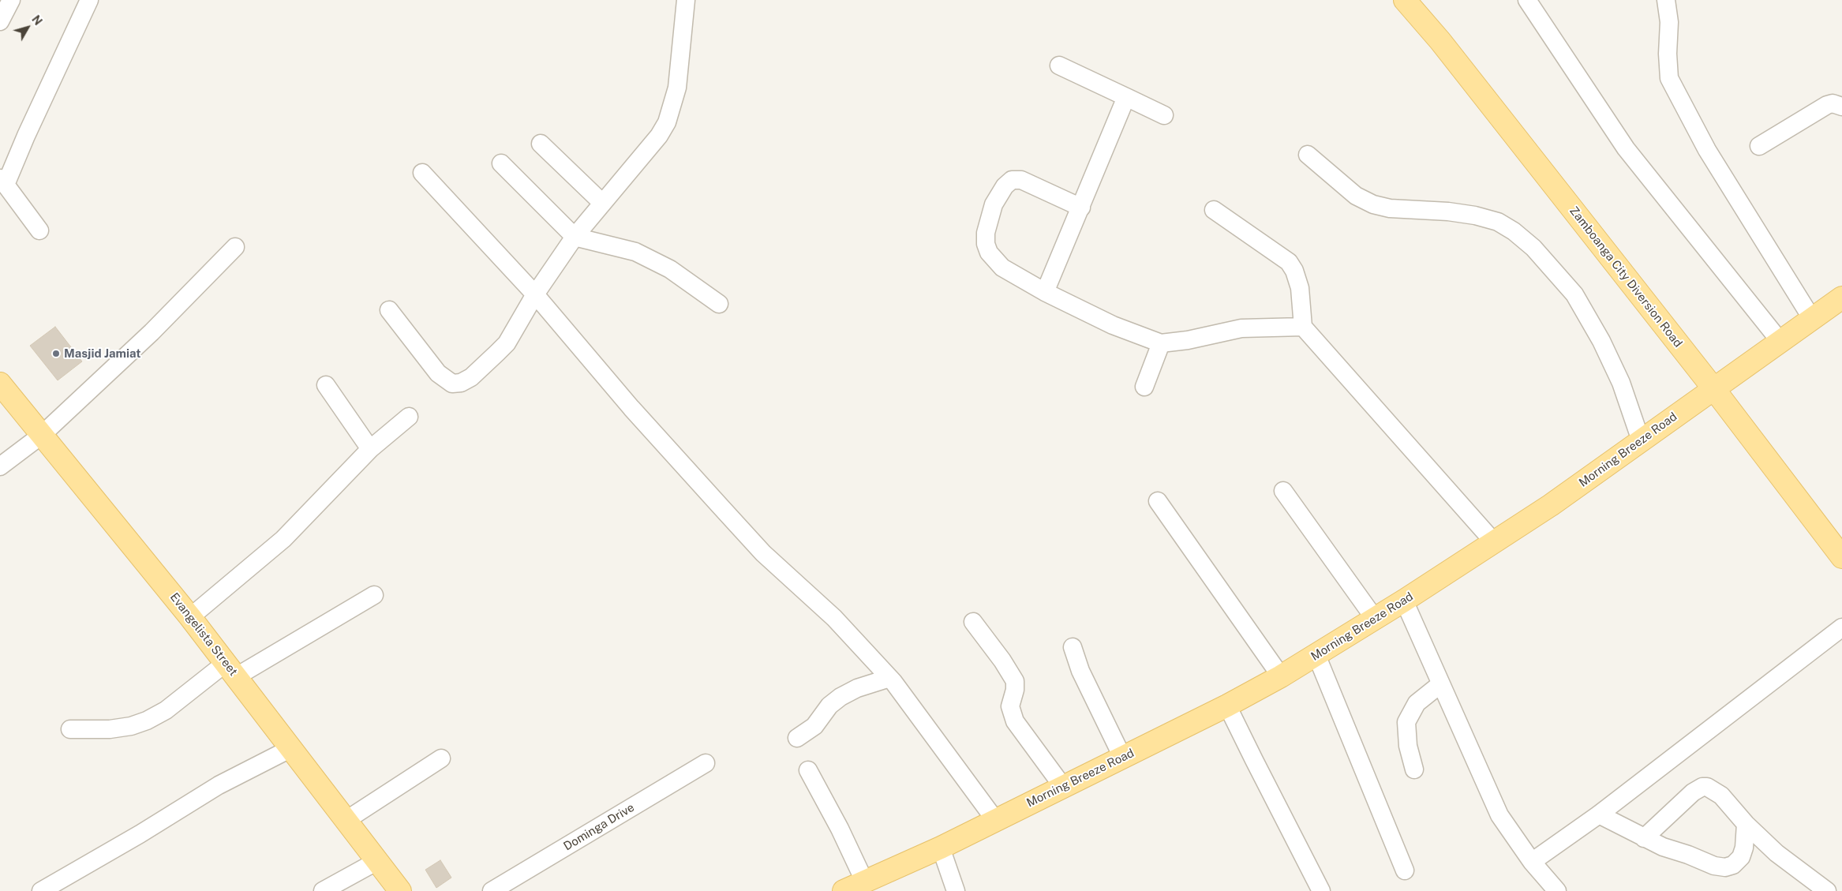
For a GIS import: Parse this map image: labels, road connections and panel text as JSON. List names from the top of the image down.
{
  "streets": {
    "main road": ["Zamboanga City Diversion Road", "Morning Breeze Road", "Evangelista Street"],
    "street": ["Dominga Drive"]
  },
  "crossings": [
    ["Zamboanga City Diversion Road", "Morning Breeze Road"]
  ],
  "places": ["Masjid Jamiat"],
  "north": "top right"
}
